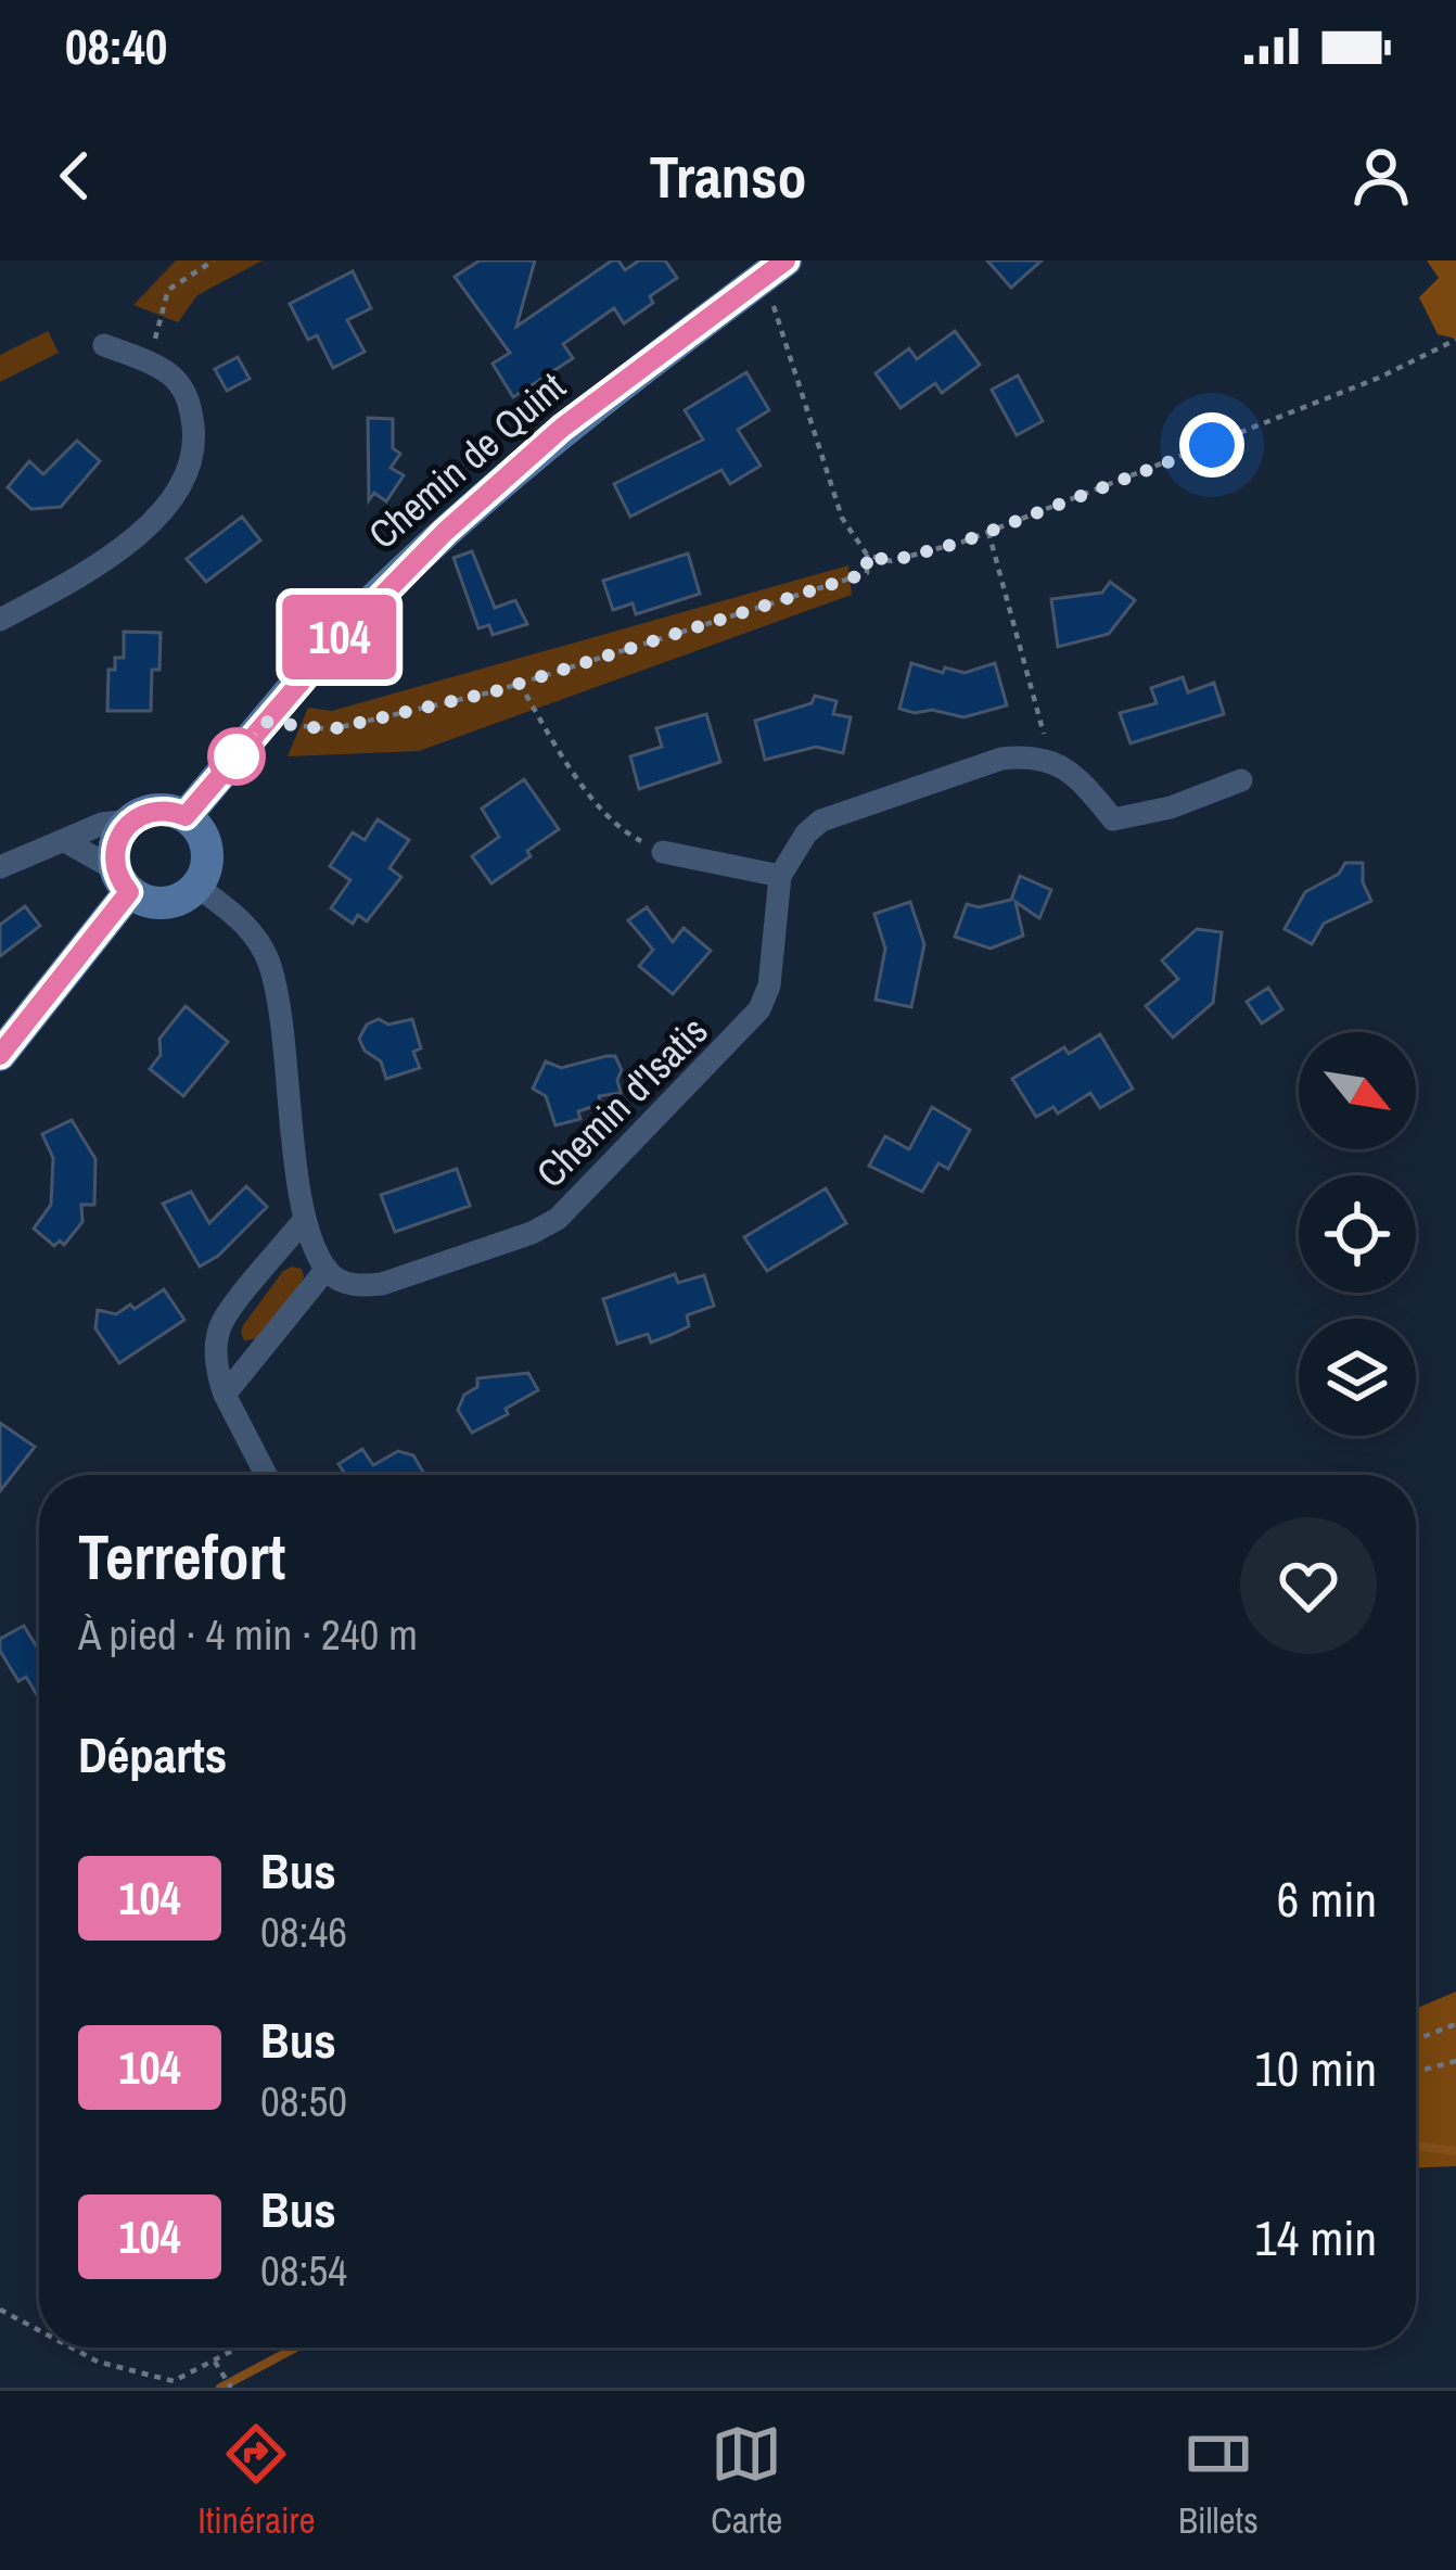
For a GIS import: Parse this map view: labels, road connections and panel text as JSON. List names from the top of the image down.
{
  "streets": {
    "street": ["Chemin de Quint", "Chemin d'Isatis"]
  },
  "lines": ["bus line 104"],
  "north": "bottom right",
  "page": {
    "status": "08:40",
    "header": "Transo",
    "on_map": "104",
    "heading": [
      ["Terrefort", "À pied · 4 min · 240 m"],
      "Départs"
    ],
    "list": [
      {
        "mark": "104",
        "name": "Bus",
        "note": "08:46",
        "value": "6 min"
      },
      {
        "mark": "104",
        "name": "Bus",
        "note": "08:50",
        "value": "10 min"
      },
      {
        "mark": "104",
        "name": "Bus",
        "note": "08:54",
        "value": "14 min"
      }
    ],
    "tabs": ["Itinéraire", "Carte", "Billets"]
  }
}
